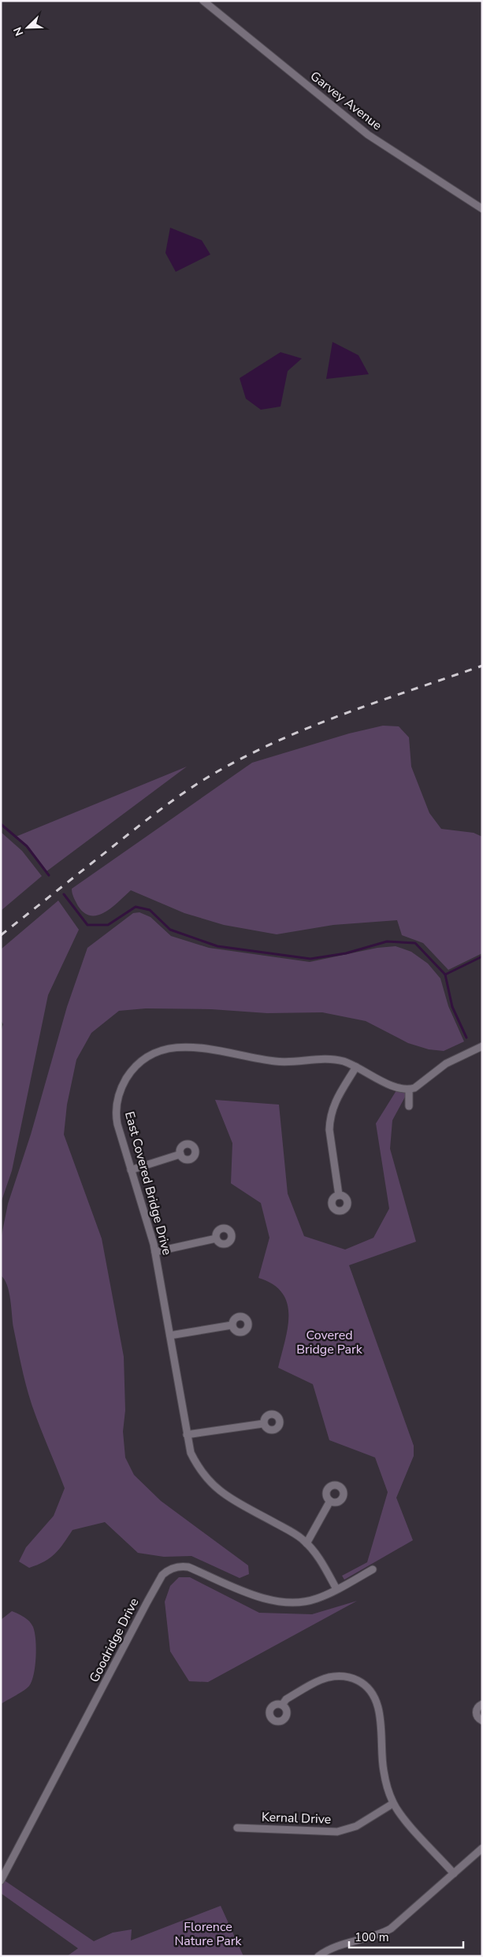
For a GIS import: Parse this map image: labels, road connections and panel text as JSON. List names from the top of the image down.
{
  "streets": {
    "street": [
      "Garvey Avenue",
      "East Covered Bridge Drive",
      "Goodridge Drive",
      "Kernal Drive"
    ]
  },
  "crossings": [
    ["East Covered Bridge Drive", "Goodridge Drive"]
  ],
  "parks": ["Covered Bridge Park", "Florence Nature Park"],
  "scale_bar": "100 m",
  "north": "bottom left"
}
